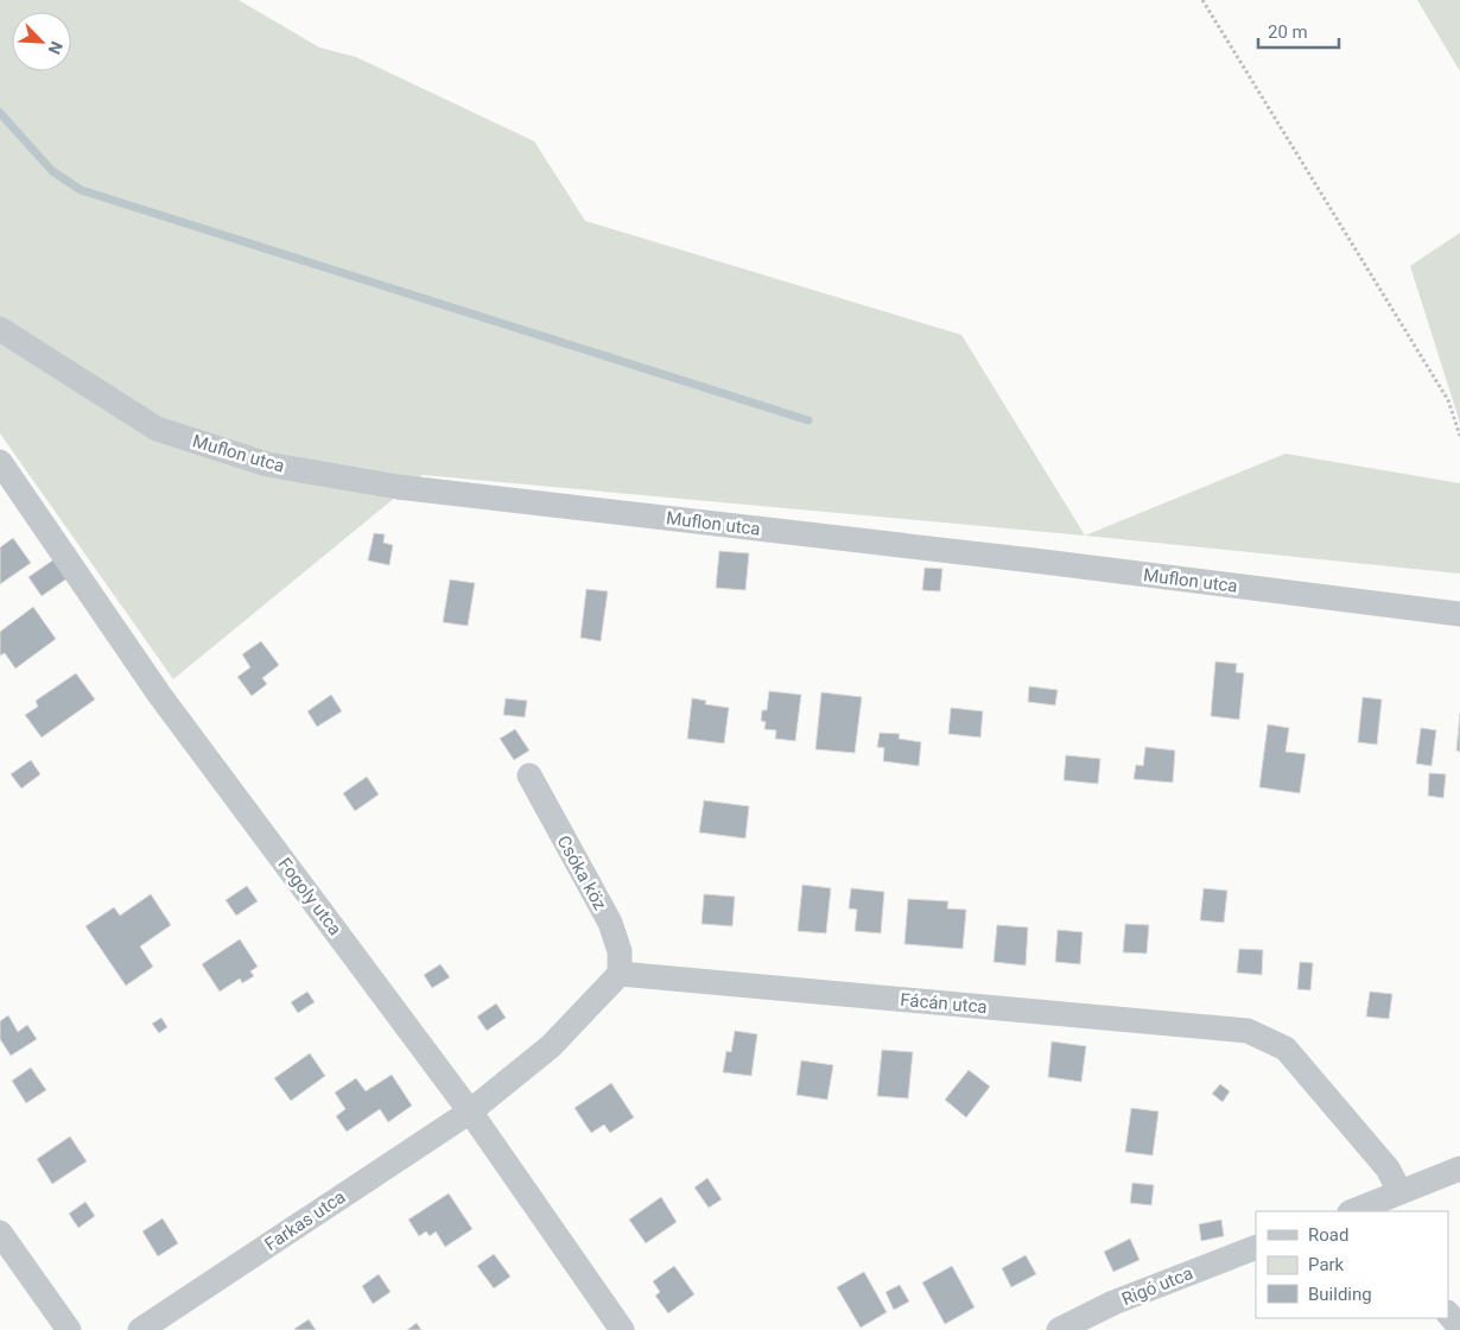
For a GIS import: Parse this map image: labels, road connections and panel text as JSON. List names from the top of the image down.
{
  "streets": {
    "street": [
      "Muflon utca",
      "Csóka köz",
      "Fogoly utca",
      "Fácán utca",
      "Farkas utca",
      "Rigó utca"
    ]
  },
  "crossings": [
    ["Csóka köz", "Fácán utca"],
    ["Fogoly utca", "Farkas utca"]
  ],
  "legend": ["Road", "Park", "Building"],
  "scale_bar": "20 m",
  "north": "bottom right"
}
